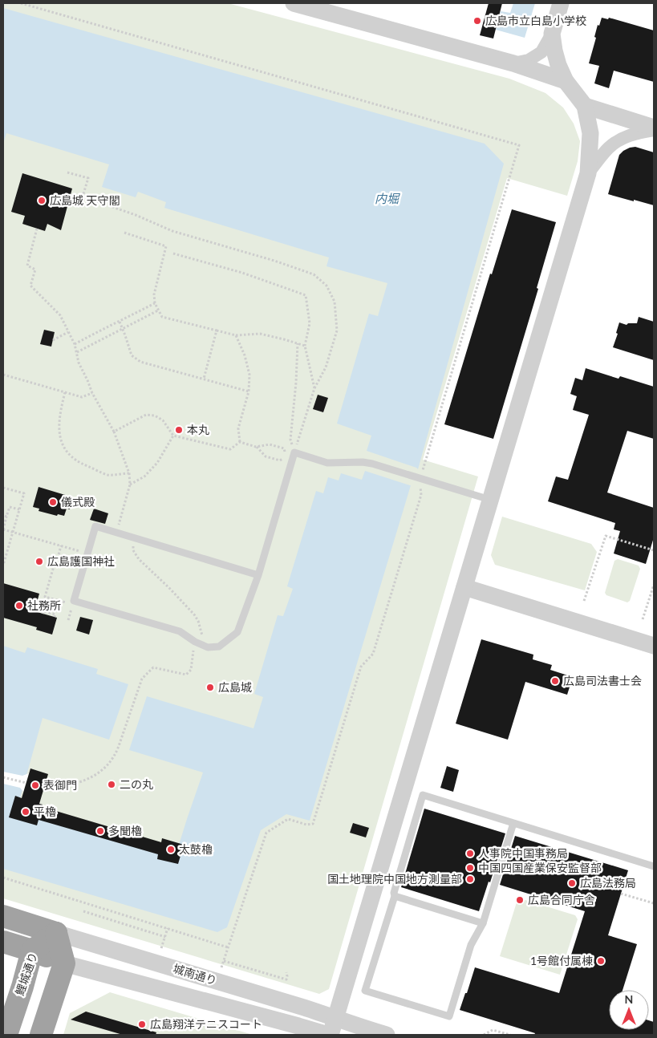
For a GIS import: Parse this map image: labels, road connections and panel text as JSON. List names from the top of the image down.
{
  "streets": {
    "highway": ["鯉城通り", "城南通り"]
  },
  "crossings": [
    ["鯉城通り", "城南通り"]
  ],
  "water": ["内堀"],
  "places": [
    "広島市立白島小学校",
    "広島城 天守閣",
    "本丸",
    "儀式殿",
    "広島護国神社",
    "社務所",
    "広島司法書士会",
    "広島城",
    "二の丸",
    "表御門",
    "平櫓",
    "多聞櫓",
    "太鼓櫓",
    "人事院中国事務局",
    "中国四国産業保安監督部",
    "国土地理院中国地方測量部",
    "広島法務局",
    "広島合同庁舎",
    "1号館付属棟",
    "広島翔洋テニスコート"
  ],
  "north": "top"
}
